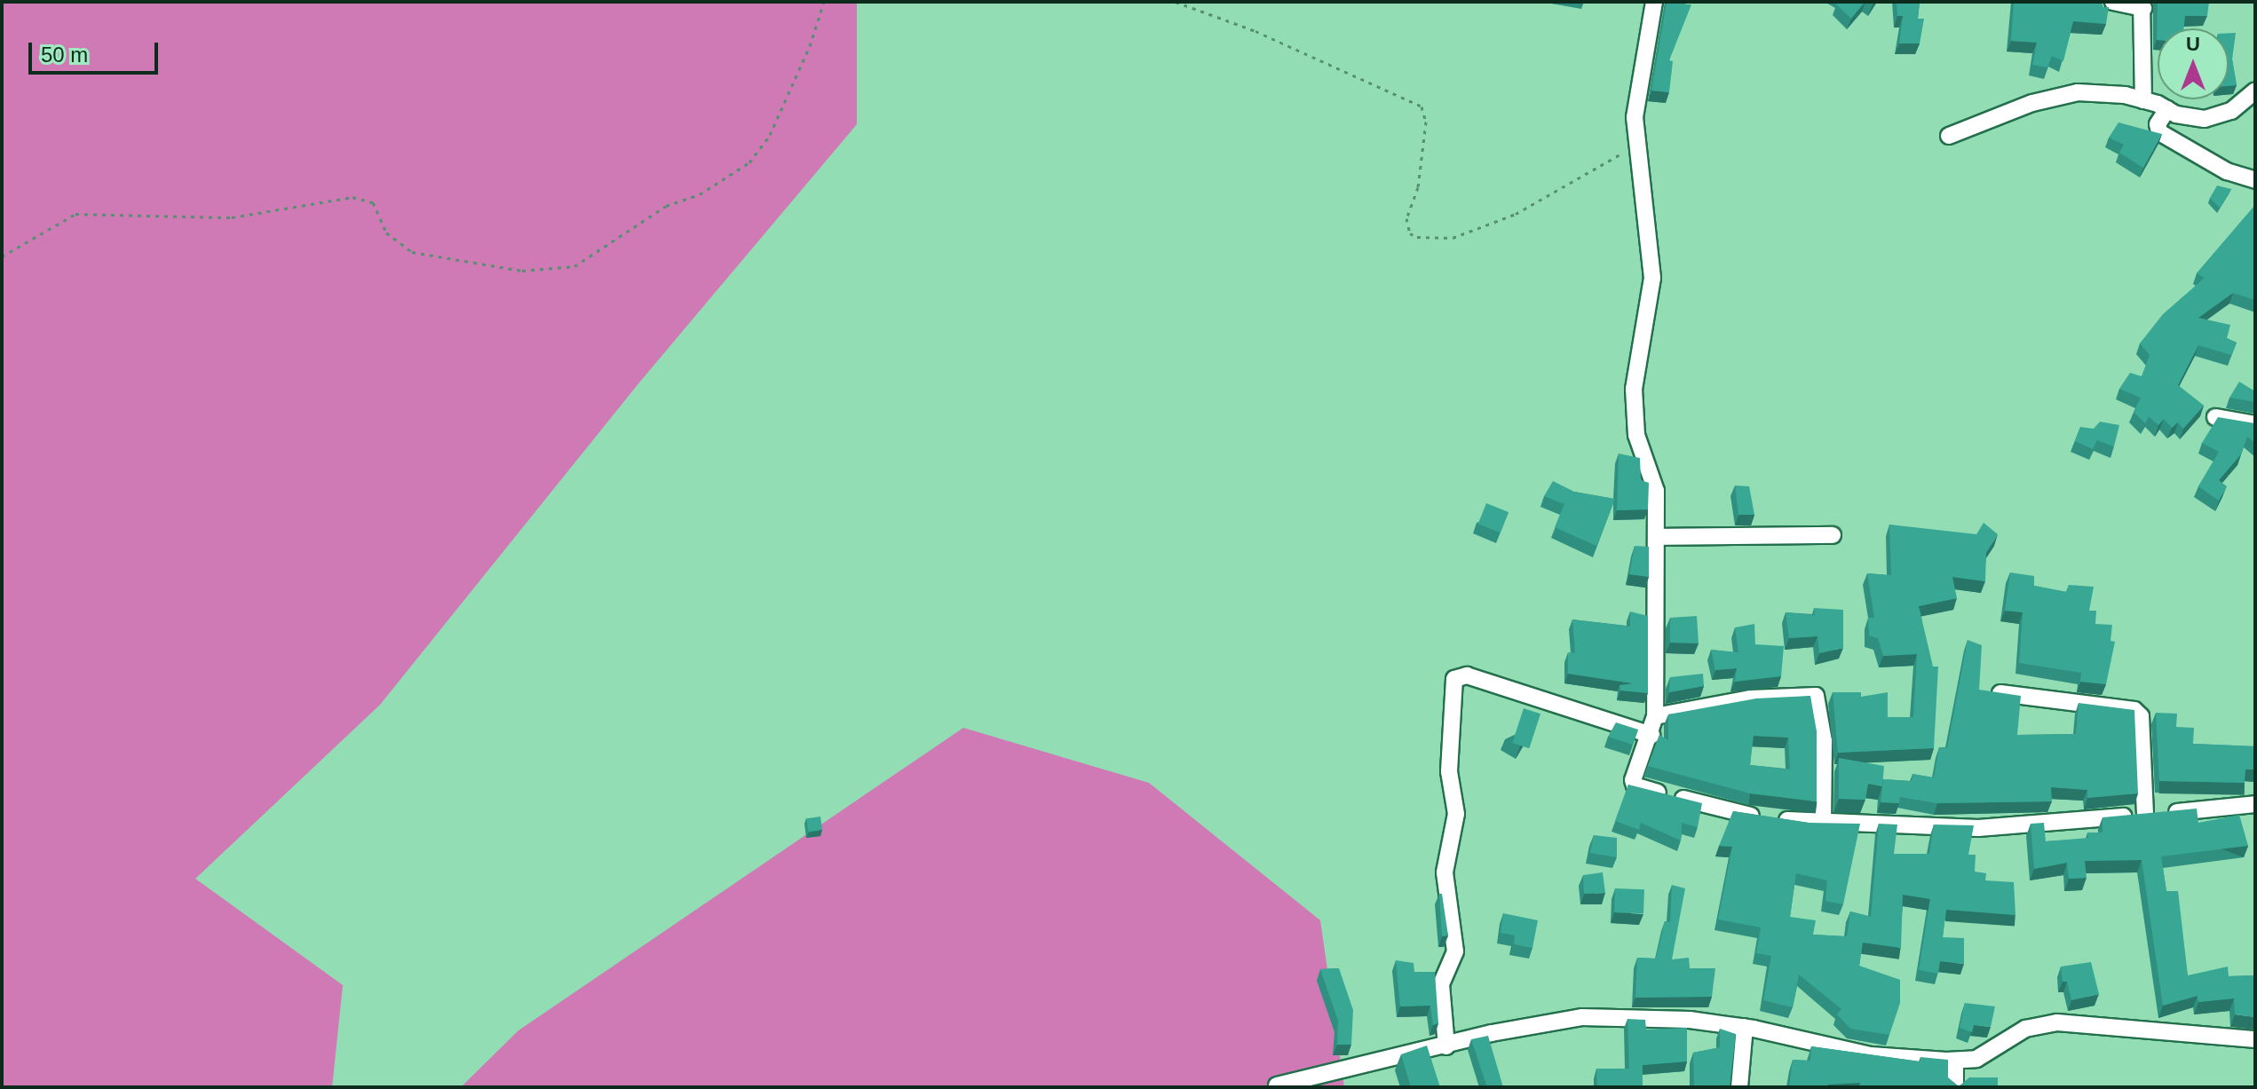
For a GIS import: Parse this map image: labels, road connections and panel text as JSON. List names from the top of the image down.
{
  "scale_bar": "50 m",
  "north": "top"
}
